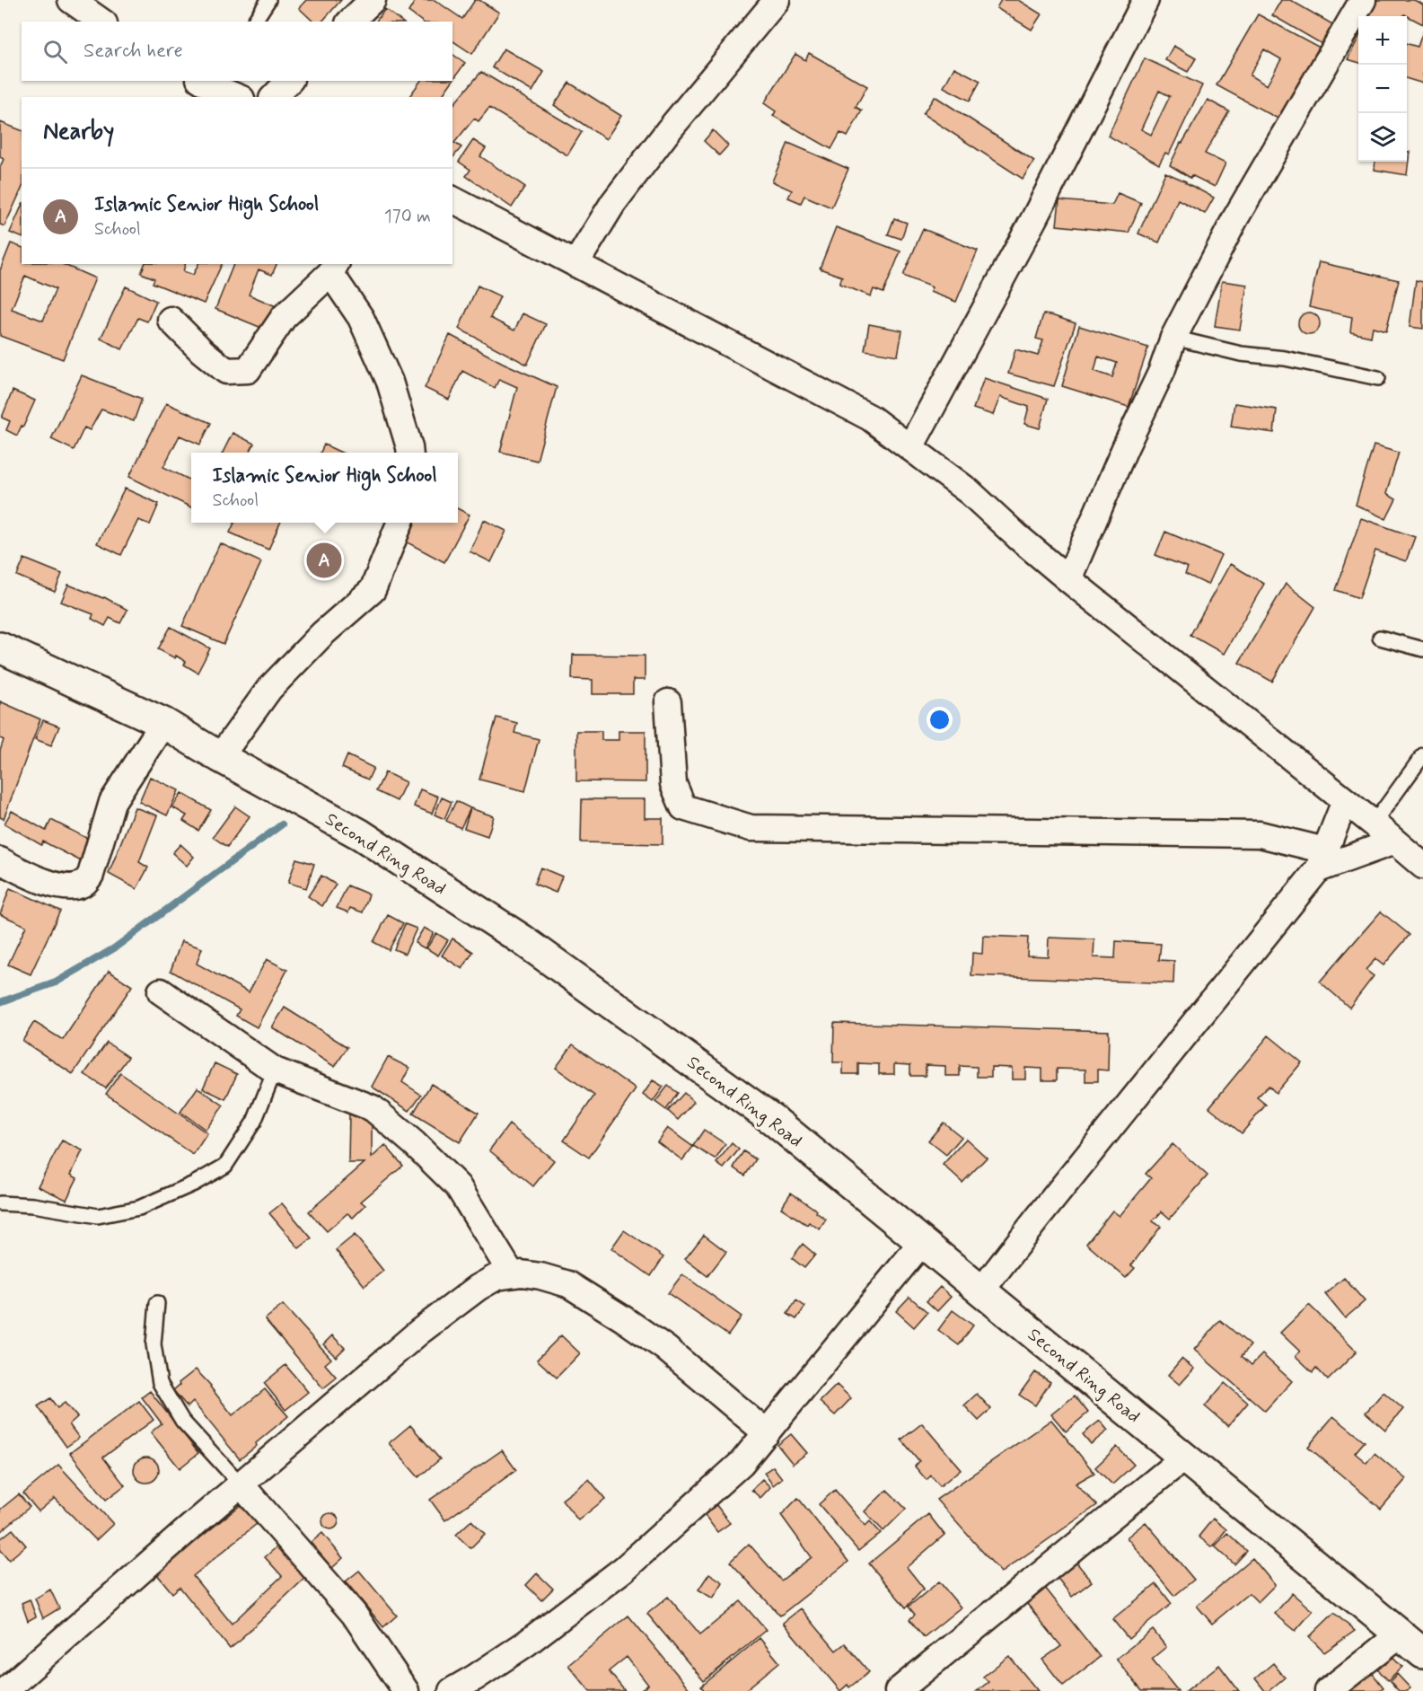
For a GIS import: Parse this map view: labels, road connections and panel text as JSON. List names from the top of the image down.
{
  "streets": {
    "main road": ["Second Ring Road"]
  },
  "page": {
    "map_buttons": ["+", "−"],
    "search": "Search here",
    "heading": "Nearby",
    "list": [
      {
        "mark": "A",
        "name": "Islamic Senior High School",
        "note": "School",
        "value": "170 m"
      }
    ],
    "popup": ["Islamic Senior High School", "School"],
    "pins": "A"
  }
}
